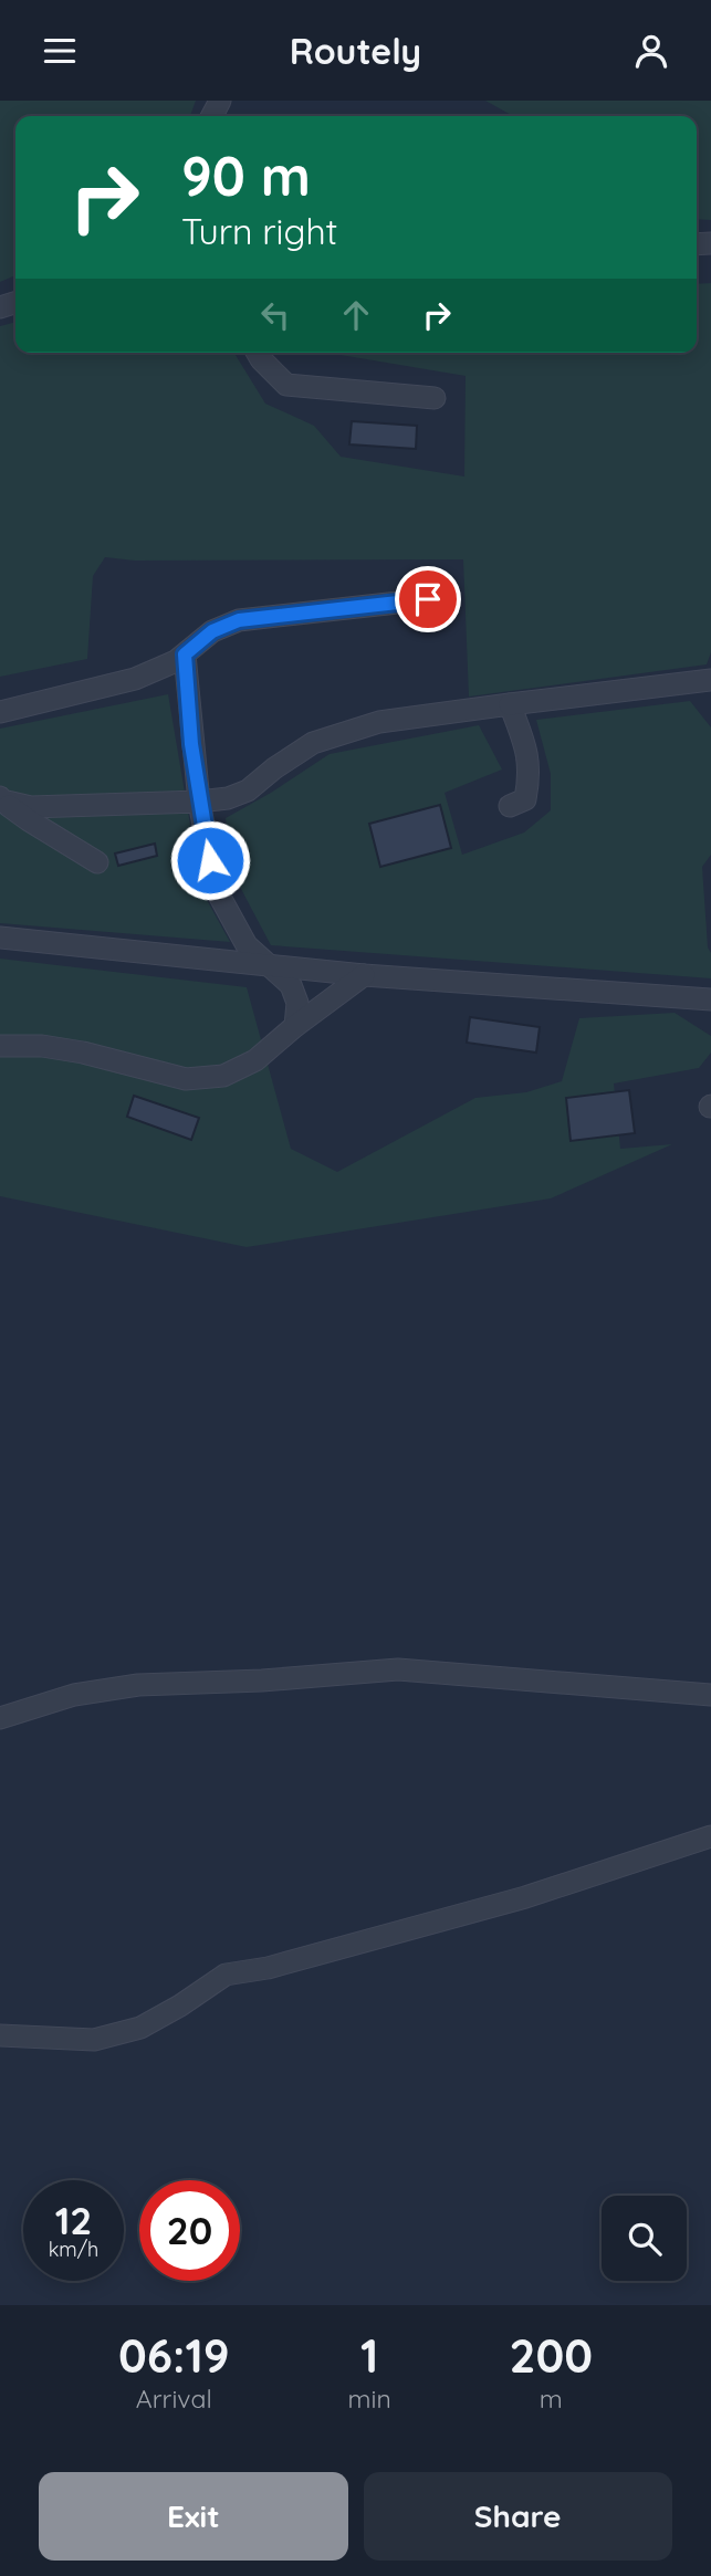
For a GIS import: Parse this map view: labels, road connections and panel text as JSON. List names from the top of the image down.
{
  "page": {
    "header": "Routely",
    "turn": ["90 m", "Turn right"],
    "speed": "12 km/h",
    "limit": "20",
    "eta": [
      "06:19",
      "Arrival",
      "1",
      "min",
      "200",
      "m"
    ],
    "buttons": ["Exit", "Share"]
  }
}
